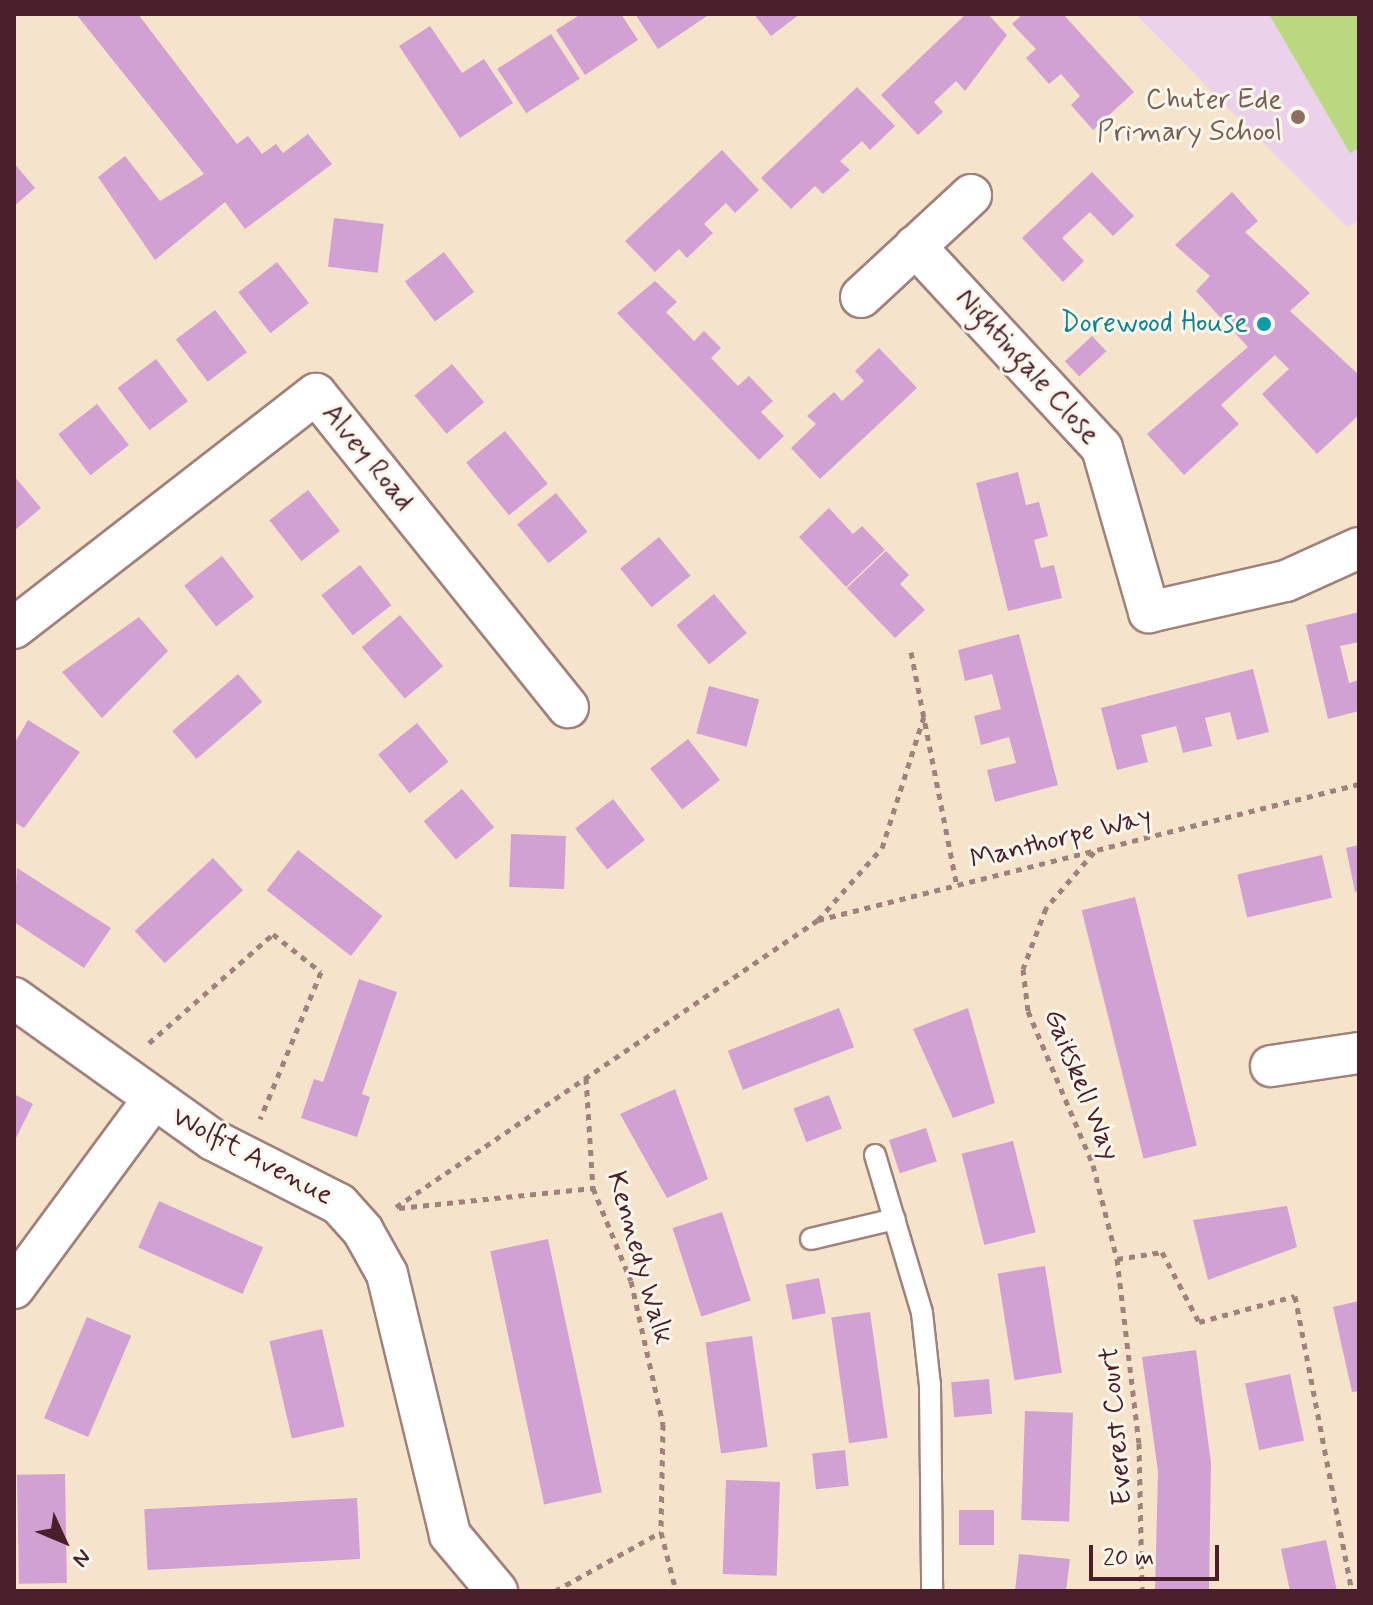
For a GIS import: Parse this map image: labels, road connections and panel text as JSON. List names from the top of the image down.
{
  "streets": {
    "street": ["Nightingale Close", "Alvey Road", "Wolfit Avenue"],
    "path": [
      "Manthorpe Way",
      "Gaitskell Way",
      "Kennedy Walk",
      "Everest Court"
    ]
  },
  "crossings": [
    ["Manthorpe Way", "Gaitskell Way"],
    ["Gaitskell Way", "Everest Court"]
  ],
  "places": ["Chuter Ede Primary School", "Dorewood House"],
  "scale_bar": "20 m",
  "north": "bottom right"
}
